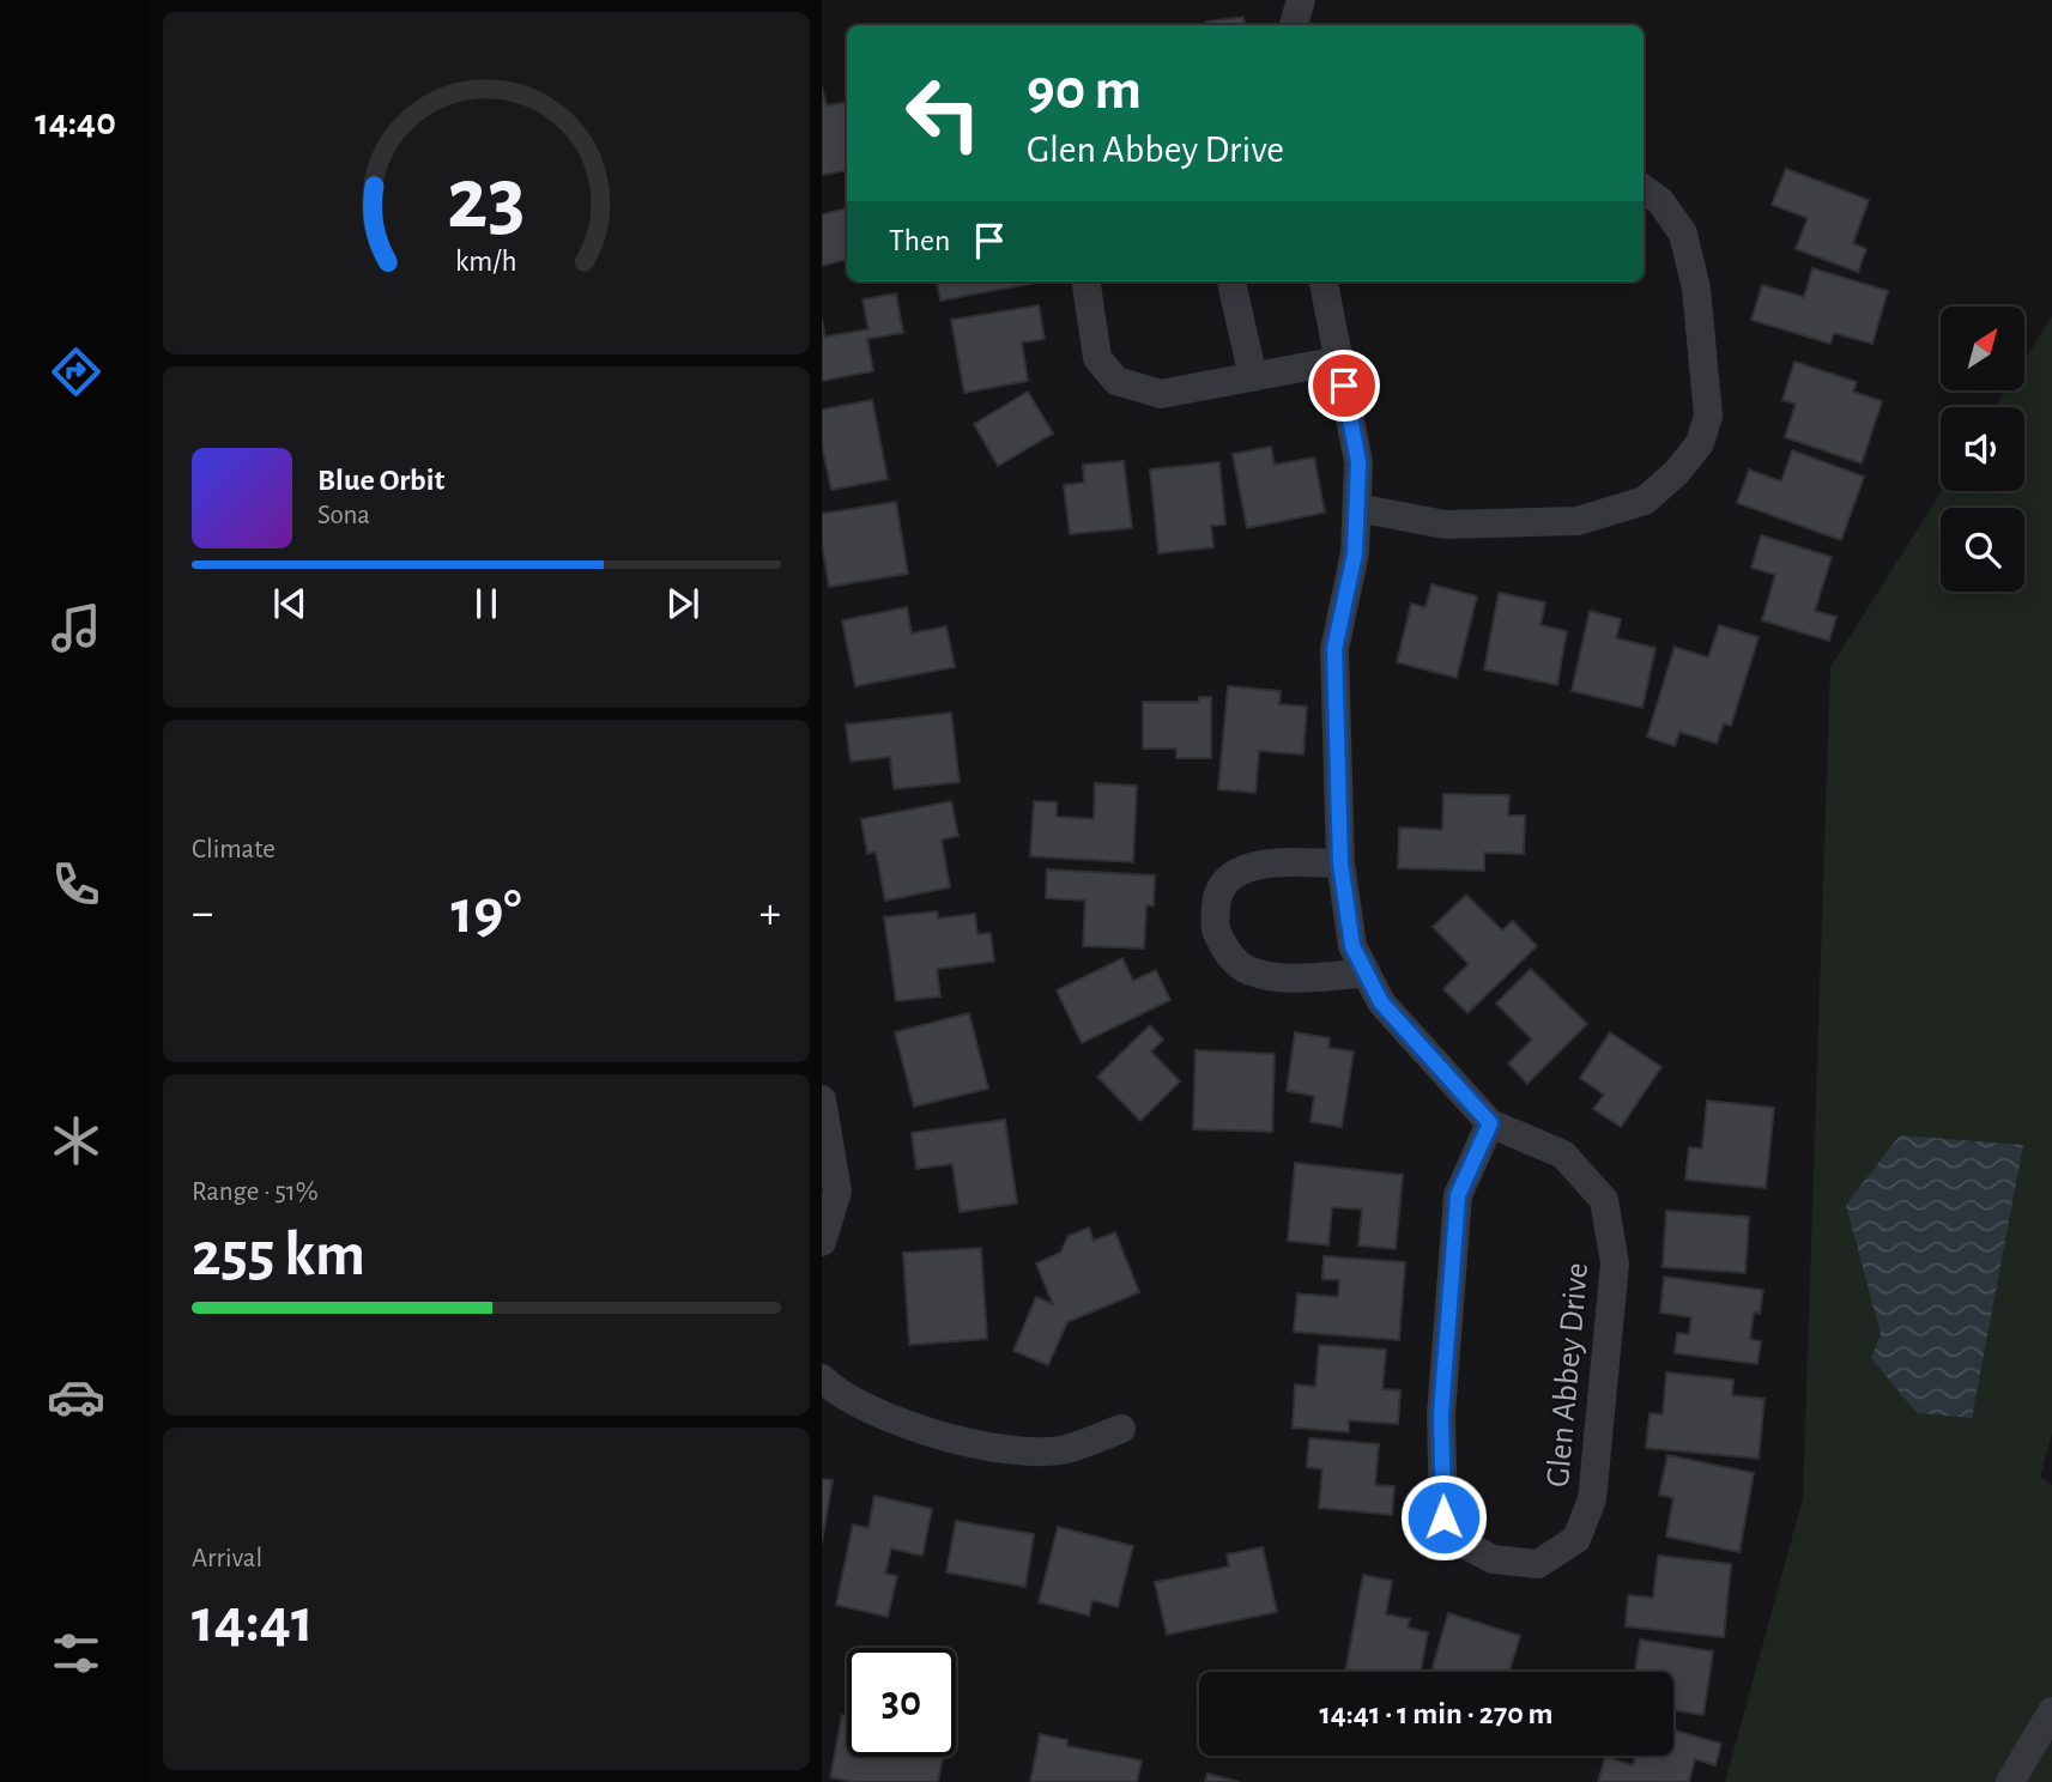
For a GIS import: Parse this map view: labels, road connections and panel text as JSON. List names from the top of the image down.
{
  "streets": {
    "street": ["Glen Abbey Drive"]
  },
  "north": "top right",
  "page": {
    "tabs": "14:40",
    "turn": ["90 m", "Glen Abbey Drive"],
    "then": "Then",
    "song": ["Blue Orbit", "Sona"],
    "tile": [
      "Climate",
      ["Range · 51%", "255 km"],
      ["Arrival", "14:41"]
    ],
    "heat": ["−", "19°", "+"],
    "limit": "30",
    "trip": "14:41 · 1 min · 270 m",
    "gauge": ["23", "km/h"]
  }
}
